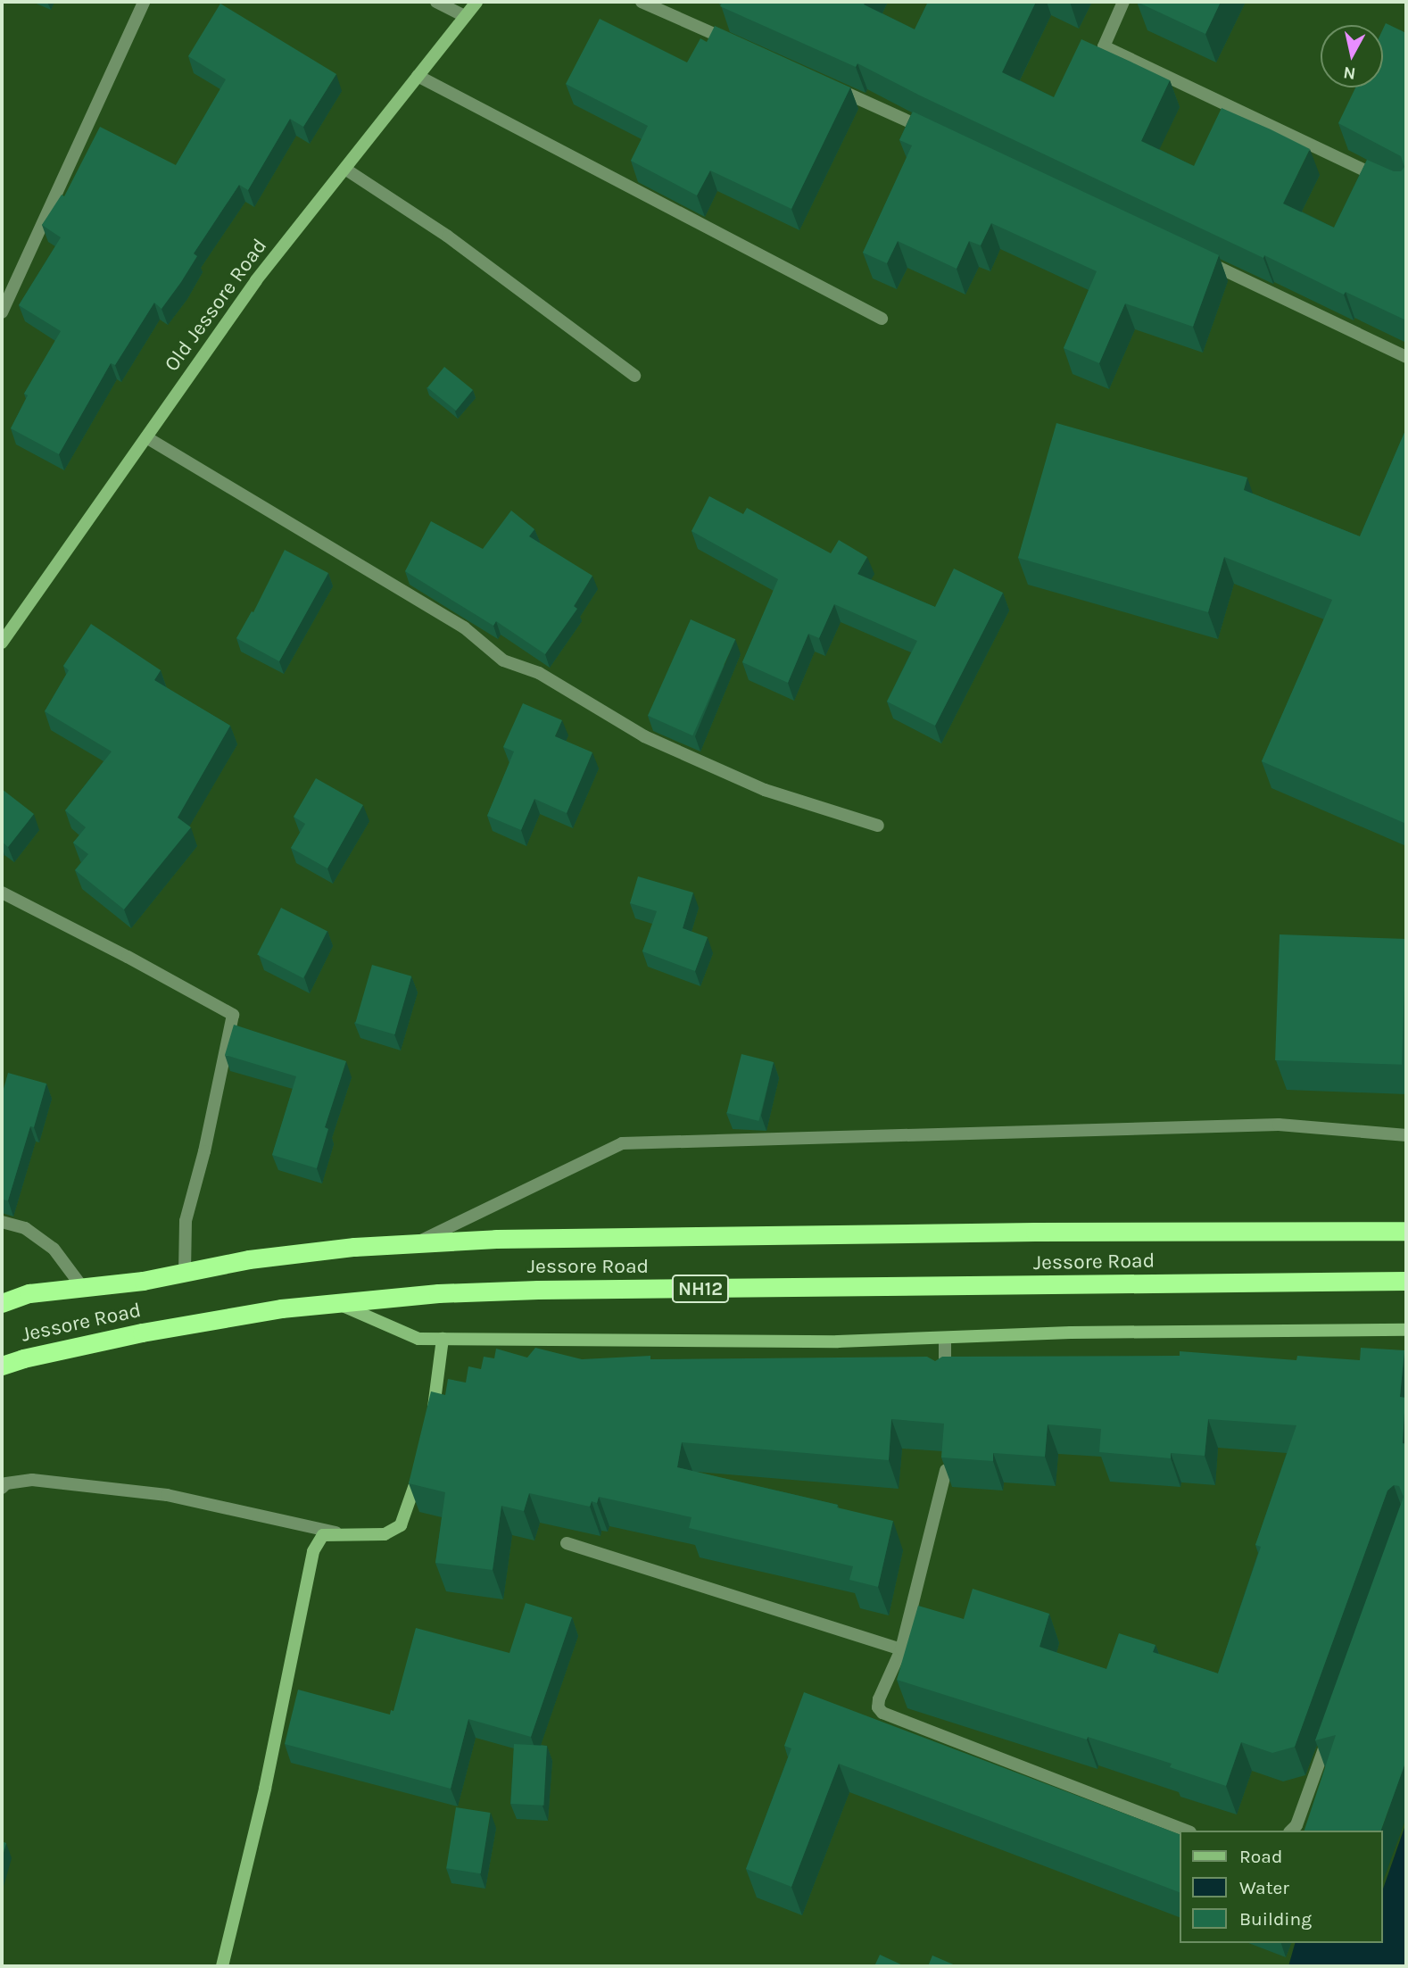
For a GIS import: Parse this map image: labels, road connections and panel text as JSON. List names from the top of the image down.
{
  "streets": {
    "highway": ["Jessore Road", "NH12"],
    "street": ["Old Jessore Road"]
  },
  "legend": ["Road", "Water", "Building"],
  "north": "bottom"
}
